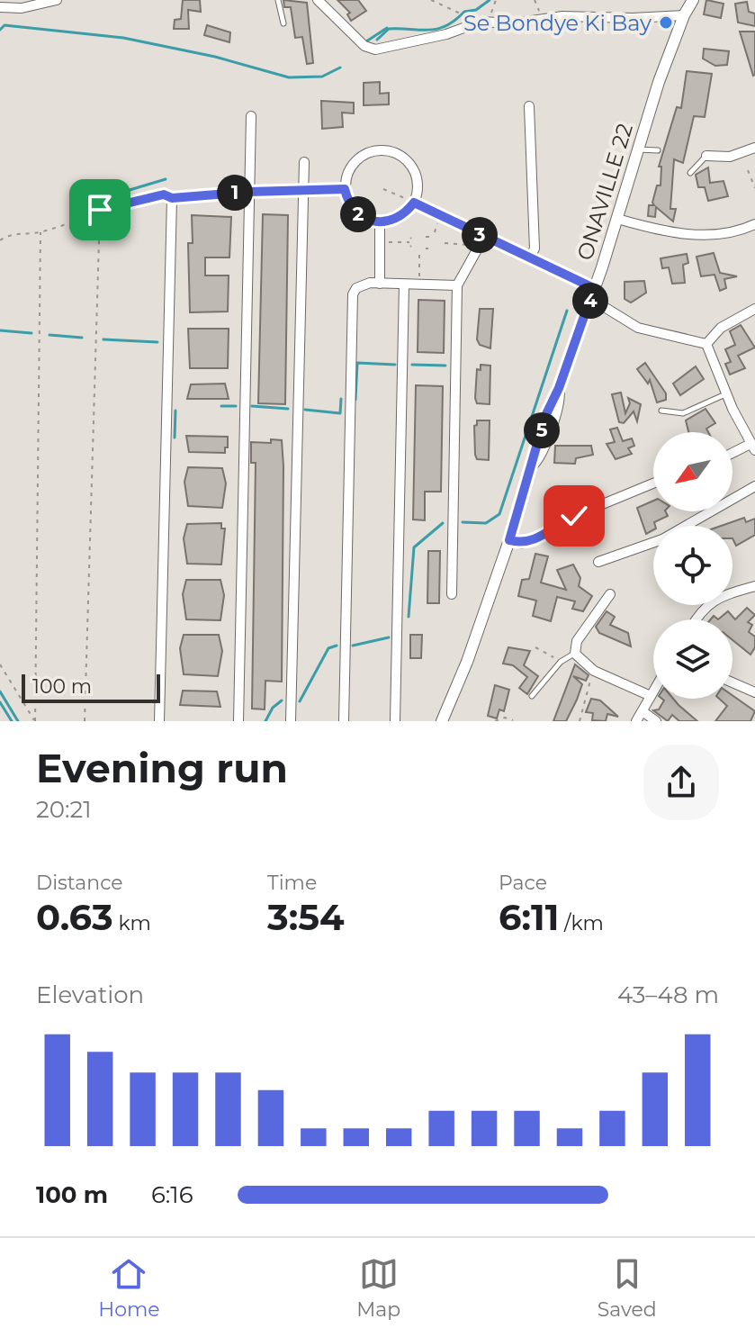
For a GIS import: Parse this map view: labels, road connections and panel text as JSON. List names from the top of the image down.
{
  "streets": {
    "street": ["ONAVILLE 22"]
  },
  "places": ["Se Bondye Ki Bay"],
  "scale_bar": "100 m",
  "north": "bottom left",
  "page": {
    "pins": [
      "1",
      "2",
      "3",
      "4",
      "5"
    ],
    "scale": "100 m",
    "heading": ["Evening run", "20:21"],
    "stats": [
      ["Distance", "0.63 km"],
      ["Time", "3:54"],
      ["Pace", "6:11 /km"]
    ],
    "chart": ["Elevation", "43–48 m"],
    "list": [
      {
        "name": "100 m",
        "note": "6:16"
      }
    ],
    "tabs": ["Home", "Map", "Saved"]
  }
}
